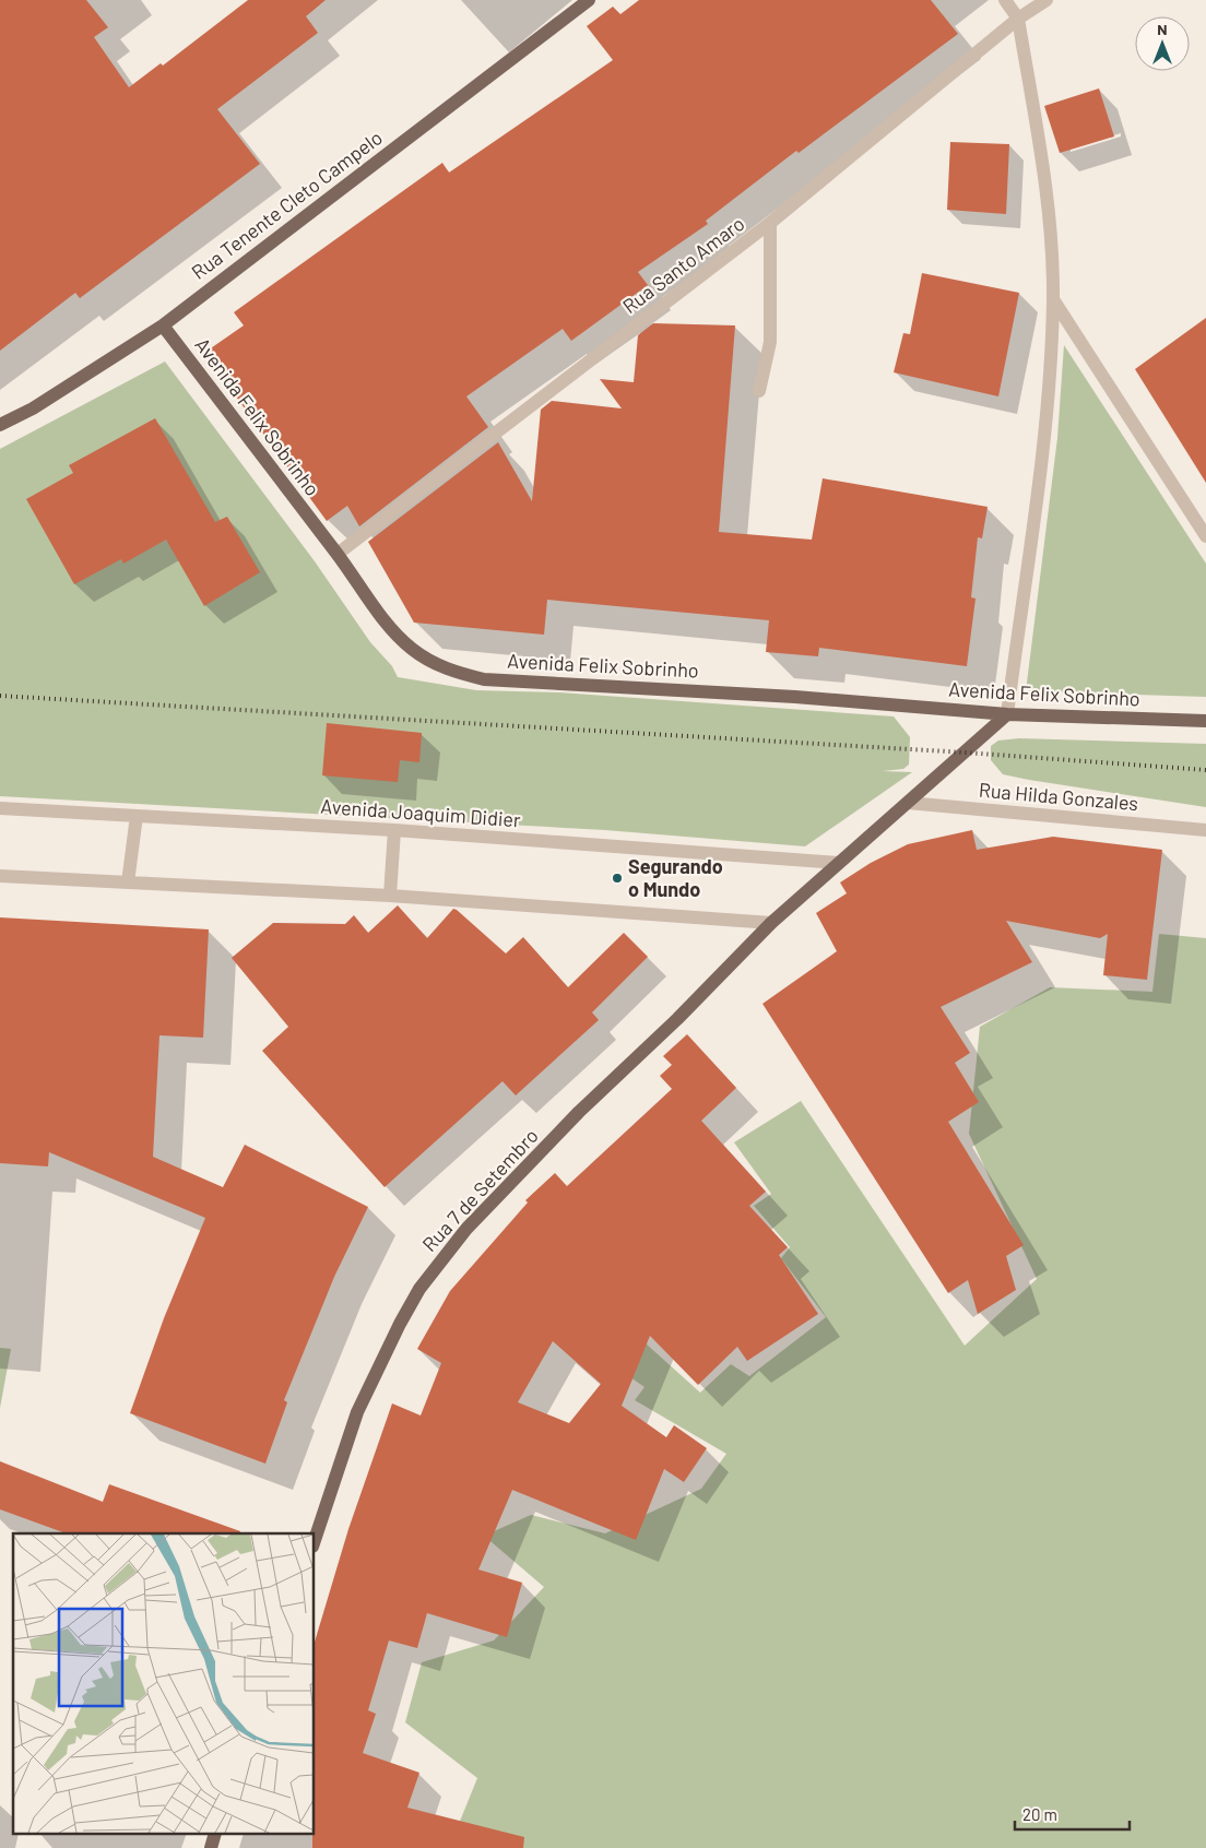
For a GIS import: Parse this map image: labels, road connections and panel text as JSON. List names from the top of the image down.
{
  "streets": {
    "main road": ["Rua Tenente Cleto Campelo", "Avenida Felix Sobrinho", "Rua 7 de Setembro"],
    "street": ["Rua Santo Amaro", "Rua Hilda Gonzales", "Avenida Joaquim Didier"]
  },
  "crossings": [
    ["Rua Tenente Cleto Campelo", "Avenida Felix Sobrinho"],
    ["Rua Santo Amaro", "Avenida Felix Sobrinho"],
    ["Avenida Felix Sobrinho", "Rua 7 de Setembro"],
    ["Rua Hilda Gonzales", "Rua 7 de Setembro"],
    ["Avenida Joaquim Didier", "Rua 7 de Setembro"]
  ],
  "places": ["Segurando o Mundo"],
  "scale_bar": "20 m",
  "north": "top"
}
